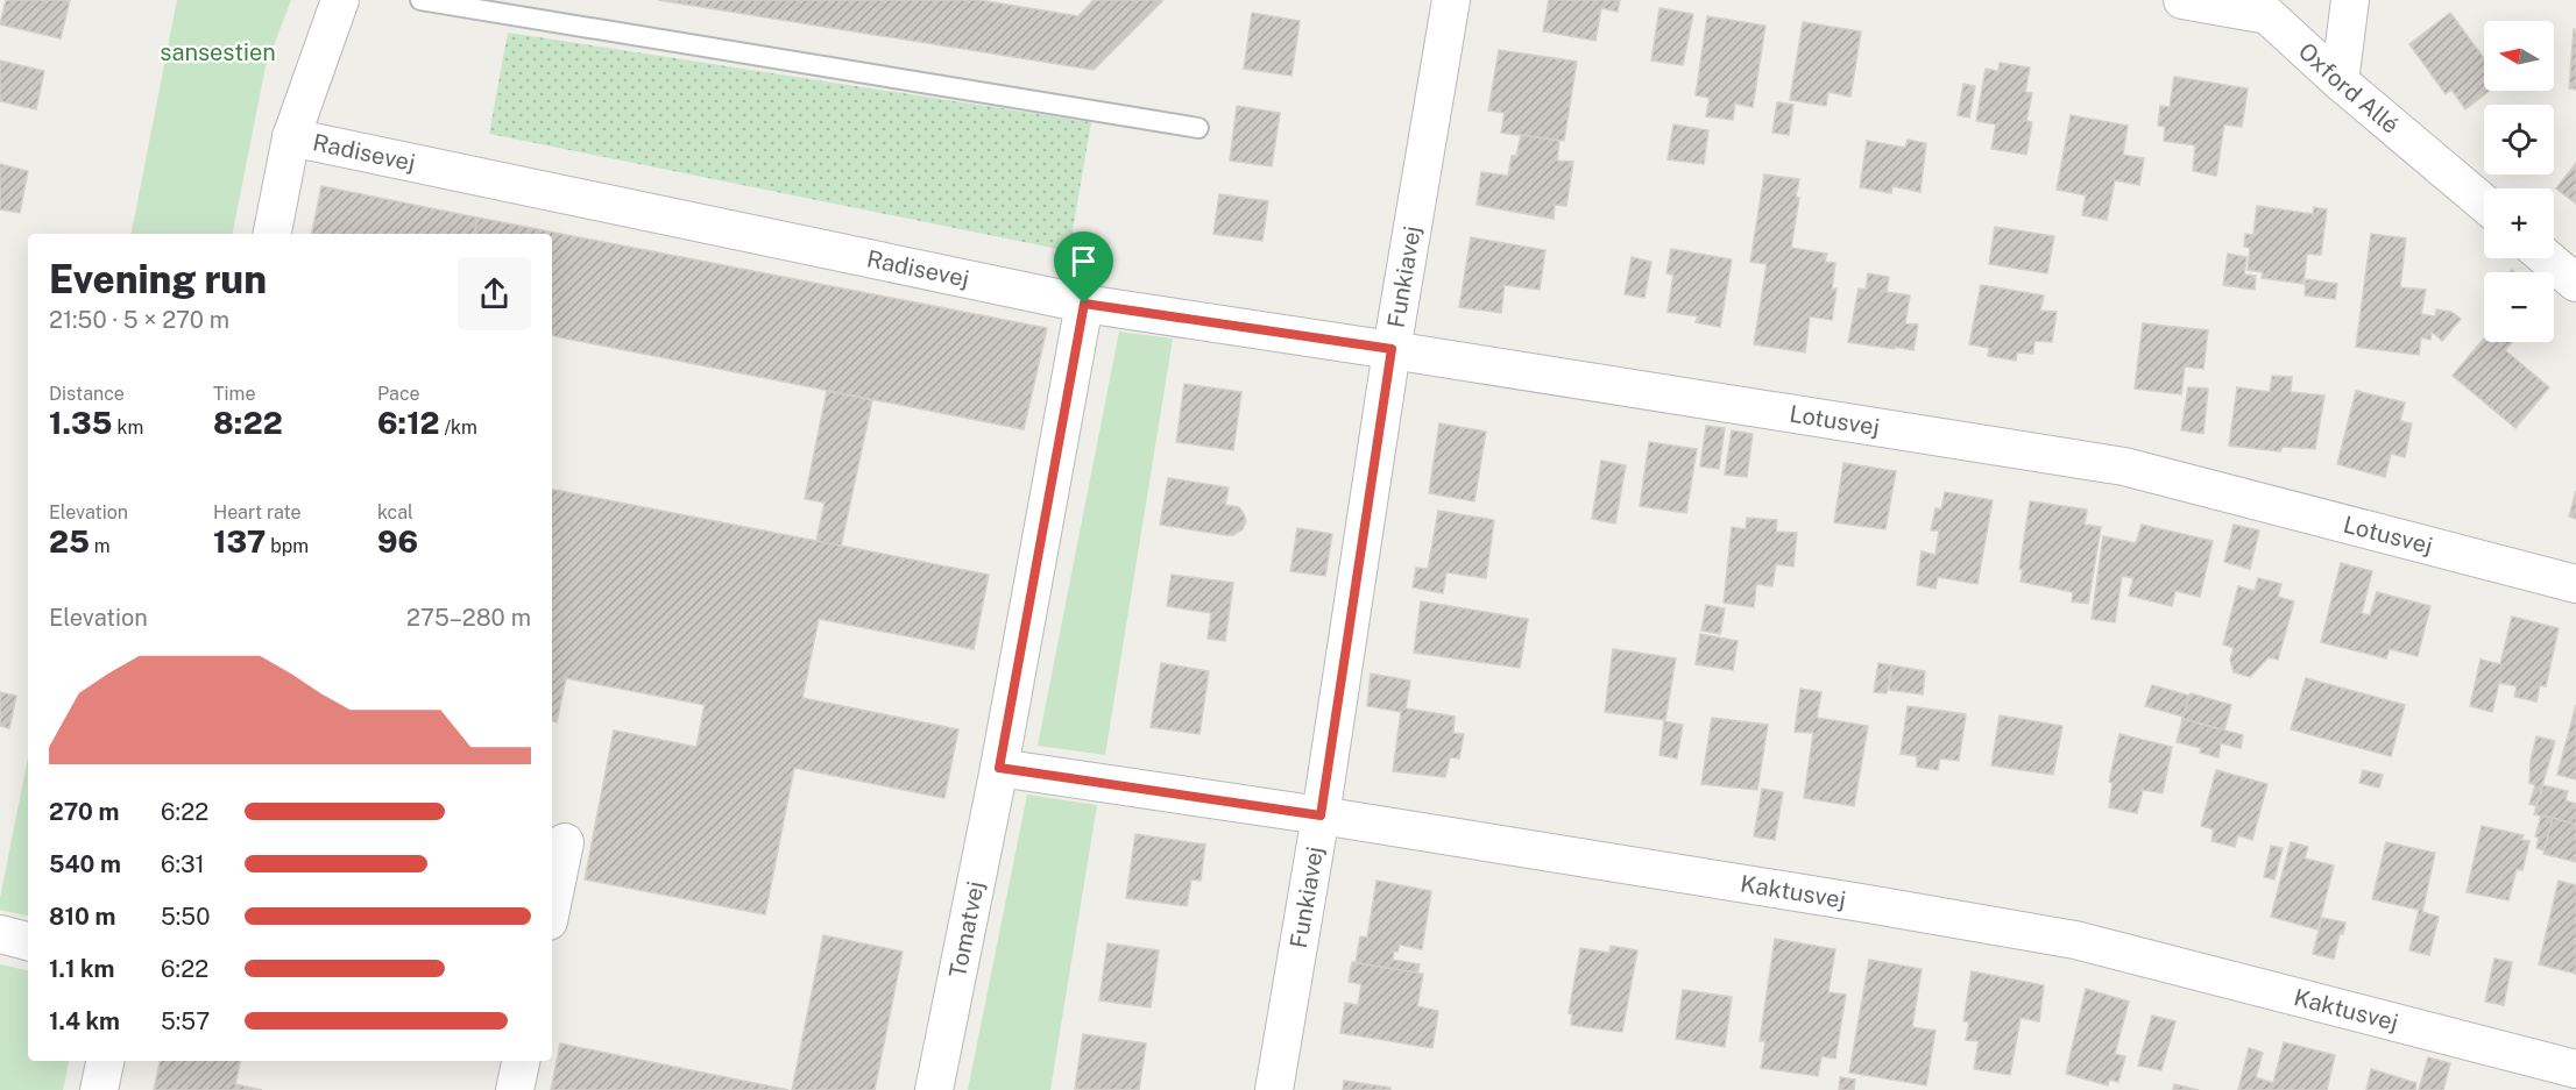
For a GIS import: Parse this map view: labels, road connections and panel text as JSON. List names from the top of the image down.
{
  "streets": {
    "street": [
      "Oxford Allé",
      "Radisevej",
      "Funkiavej",
      "Lotusvej",
      "Kaktusvej",
      "Tomatvej"
    ]
  },
  "crossings": [
    ["Radisevej", "Lotusvej"],
    ["Funkiavej", "Lotusvej"],
    ["Funkiavej", "Kaktusvej"],
    ["Kaktusvej", "Tomatvej"]
  ],
  "parks": ["sansestien"],
  "north": "left",
  "page": {
    "map_buttons": ["+", "−"],
    "heading": ["Evening run", "21:50 · 5 × 270 m"],
    "stats": [
      ["Distance", "1.35 km"],
      ["Time", "8:22"],
      ["Pace", "6:12 /km"],
      ["Elevation", "25 m"],
      ["Heart rate", "137 bpm"],
      ["kcal", "96"]
    ],
    "chart": ["Elevation", "275–280 m"],
    "list": [
      {
        "name": "270 m",
        "note": "6:22"
      },
      {
        "name": "540 m",
        "note": "6:31"
      },
      {
        "name": "810 m",
        "note": "5:50"
      },
      {
        "name": "1.1 km",
        "note": "6:22"
      },
      {
        "name": "1.4 km",
        "note": "5:57"
      }
    ]
  }
}
